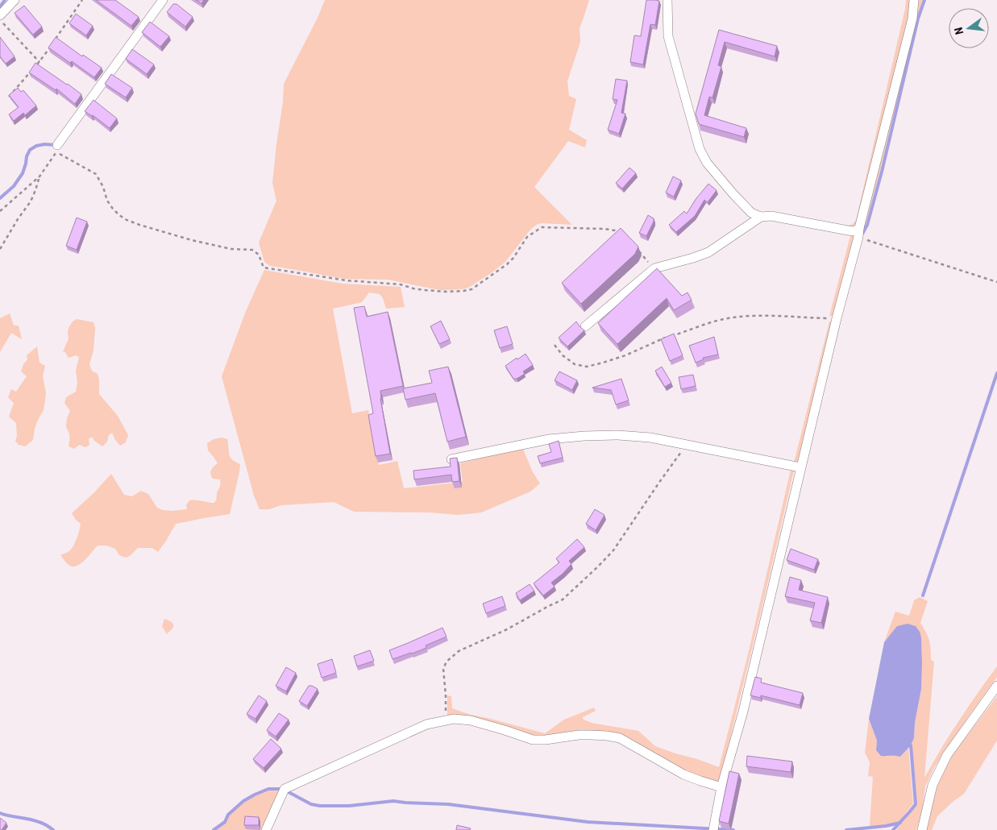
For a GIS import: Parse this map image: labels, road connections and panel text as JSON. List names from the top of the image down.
{
  "north": "left"
}
